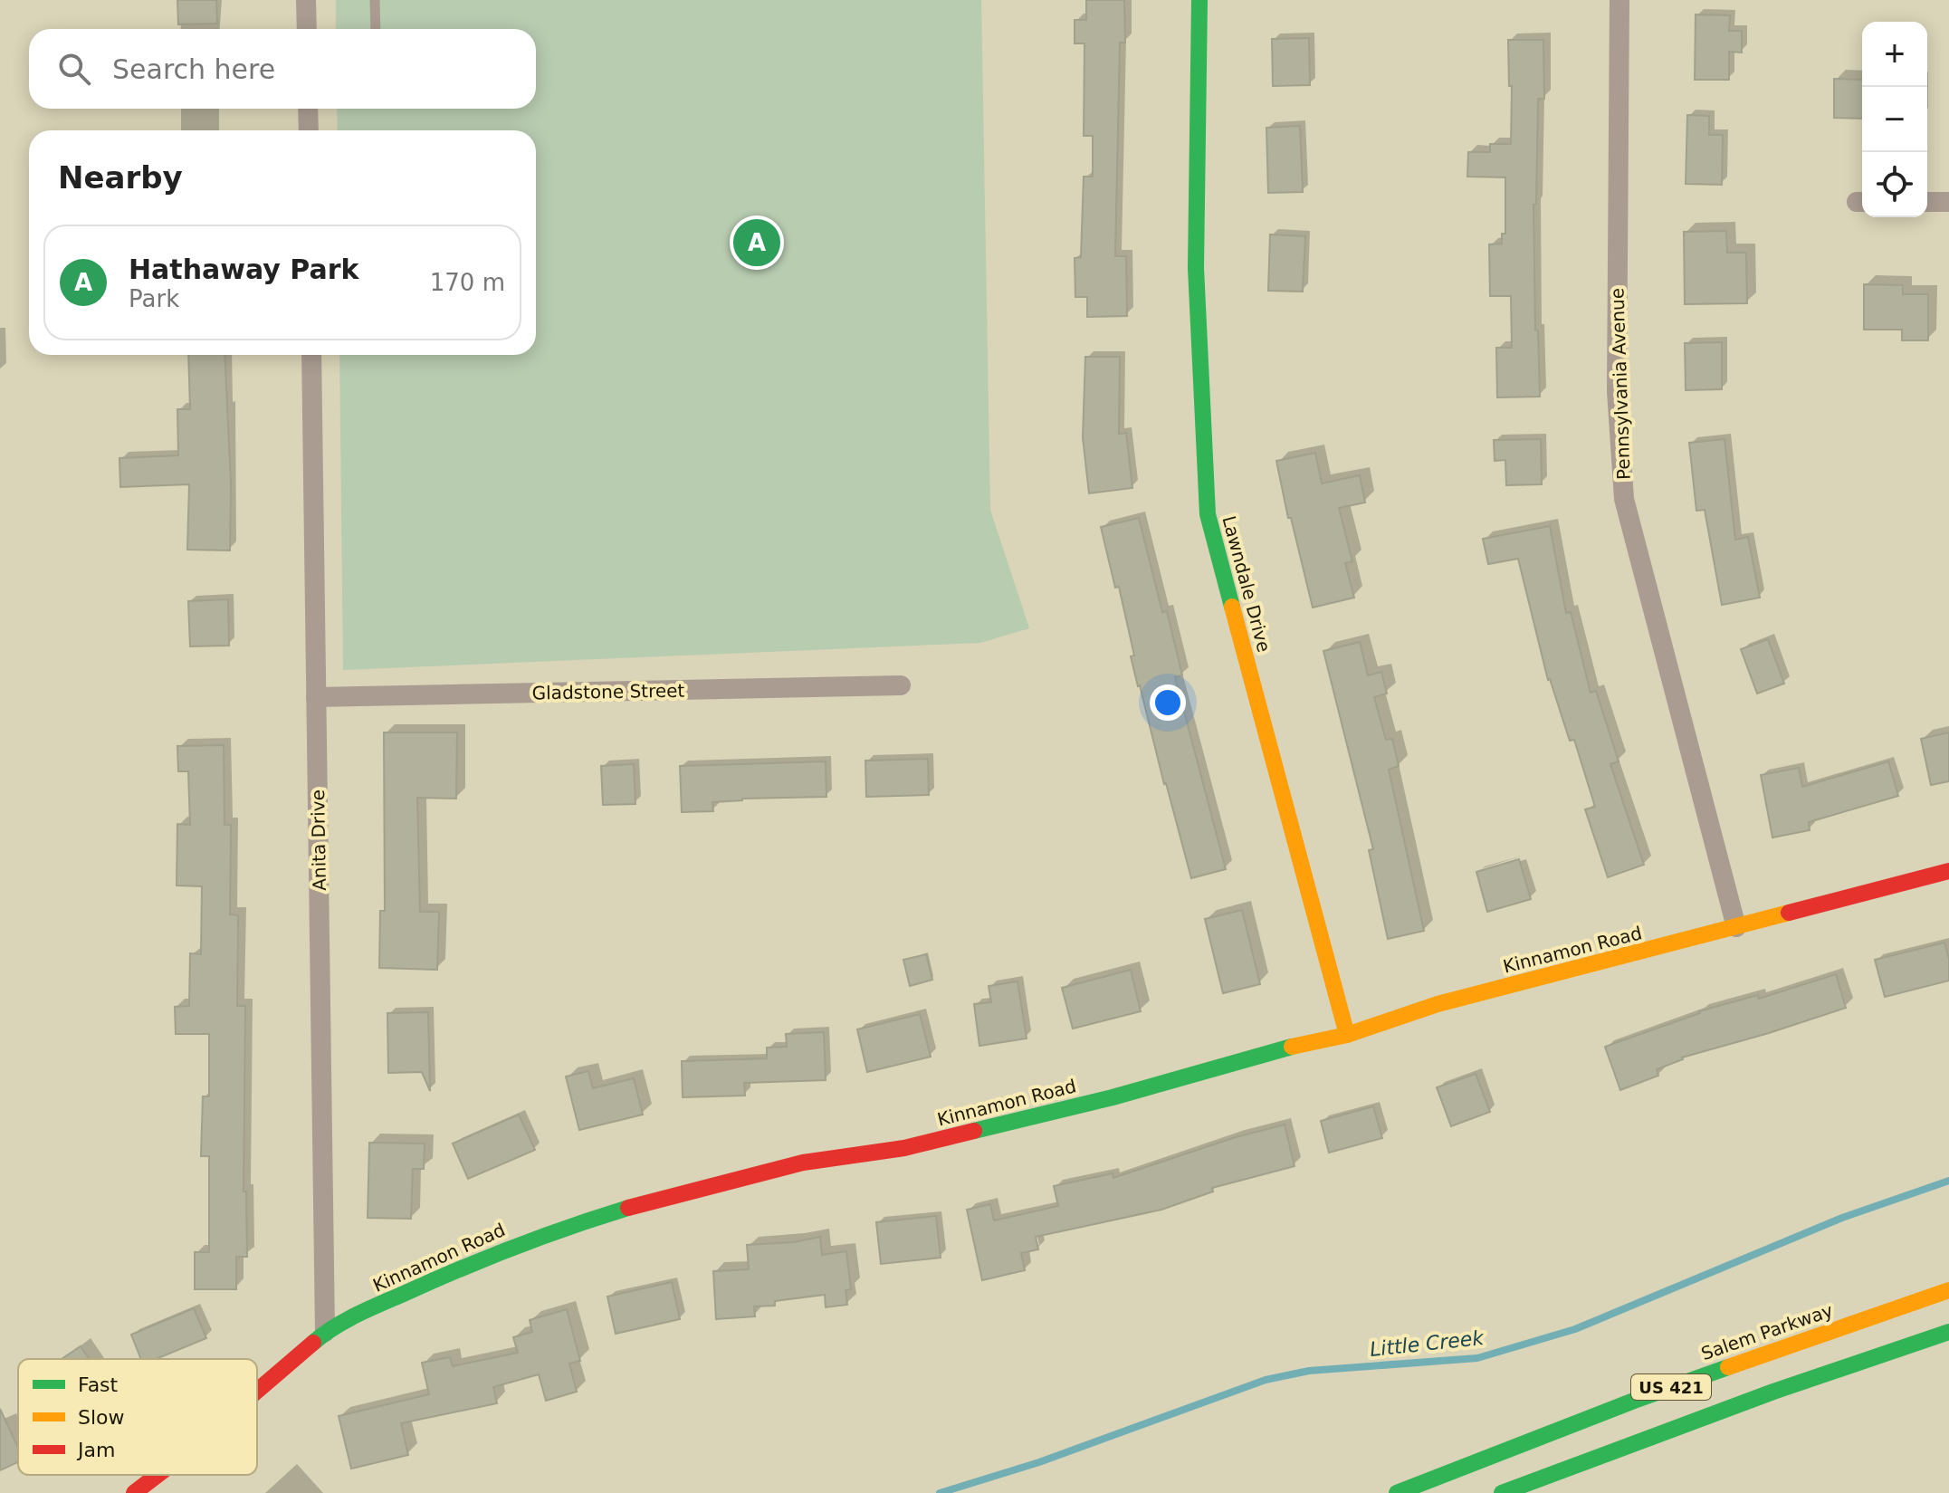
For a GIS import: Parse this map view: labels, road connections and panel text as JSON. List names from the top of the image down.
{
  "streets": {
    "main road": [
      "Lawndale Drive",
      "Kinnamon Road",
      "Salem Parkway",
      "US 421"
    ],
    "street": ["Pennsylvania Avenue", "Gladstone Street", "Anita Drive"]
  },
  "crossings": [
    ["Pennsylvania Avenue", "Kinnamon Road"],
    ["Lawndale Drive", "Kinnamon Road"],
    ["Gladstone Street", "Anita Drive"],
    ["Anita Drive", "Kinnamon Road"]
  ],
  "water": ["Little Creek"],
  "legend": ["Fast", "Slow", "Jam"],
  "page": {
    "map_buttons": ["+", "−"],
    "search": "Search here",
    "heading": "Nearby",
    "pins": "A",
    "list": [
      {
        "mark": "A",
        "name": "Hathaway Park",
        "note": "Park",
        "value": "170 m"
      }
    ]
  }
}
